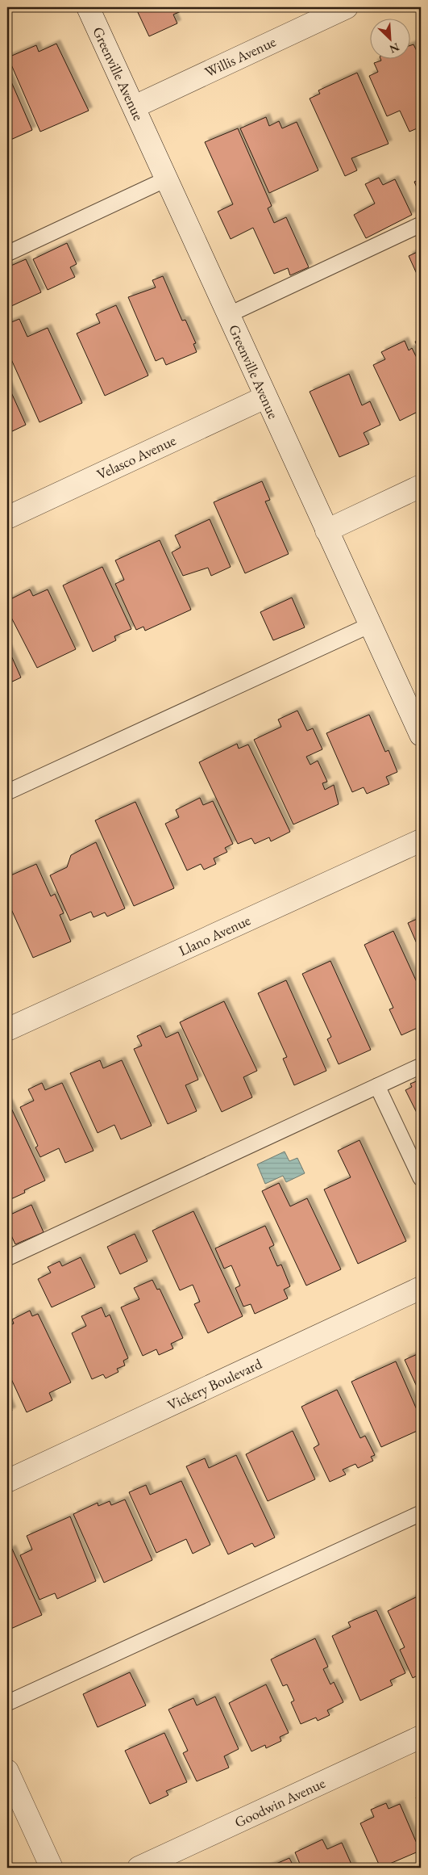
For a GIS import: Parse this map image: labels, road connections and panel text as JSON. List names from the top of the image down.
{
  "streets": {
    "street": [
      "Willis Avenue",
      "Greenville Avenue",
      "Velasco Avenue",
      "Llano Avenue",
      "Vickery Boulevard",
      "Goodwin Avenue"
    ]
  },
  "crossings": [
    ["Willis Avenue", "Greenville Avenue"],
    ["Greenville Avenue", "Velasco Avenue"]
  ],
  "north": "bottom right"
}
